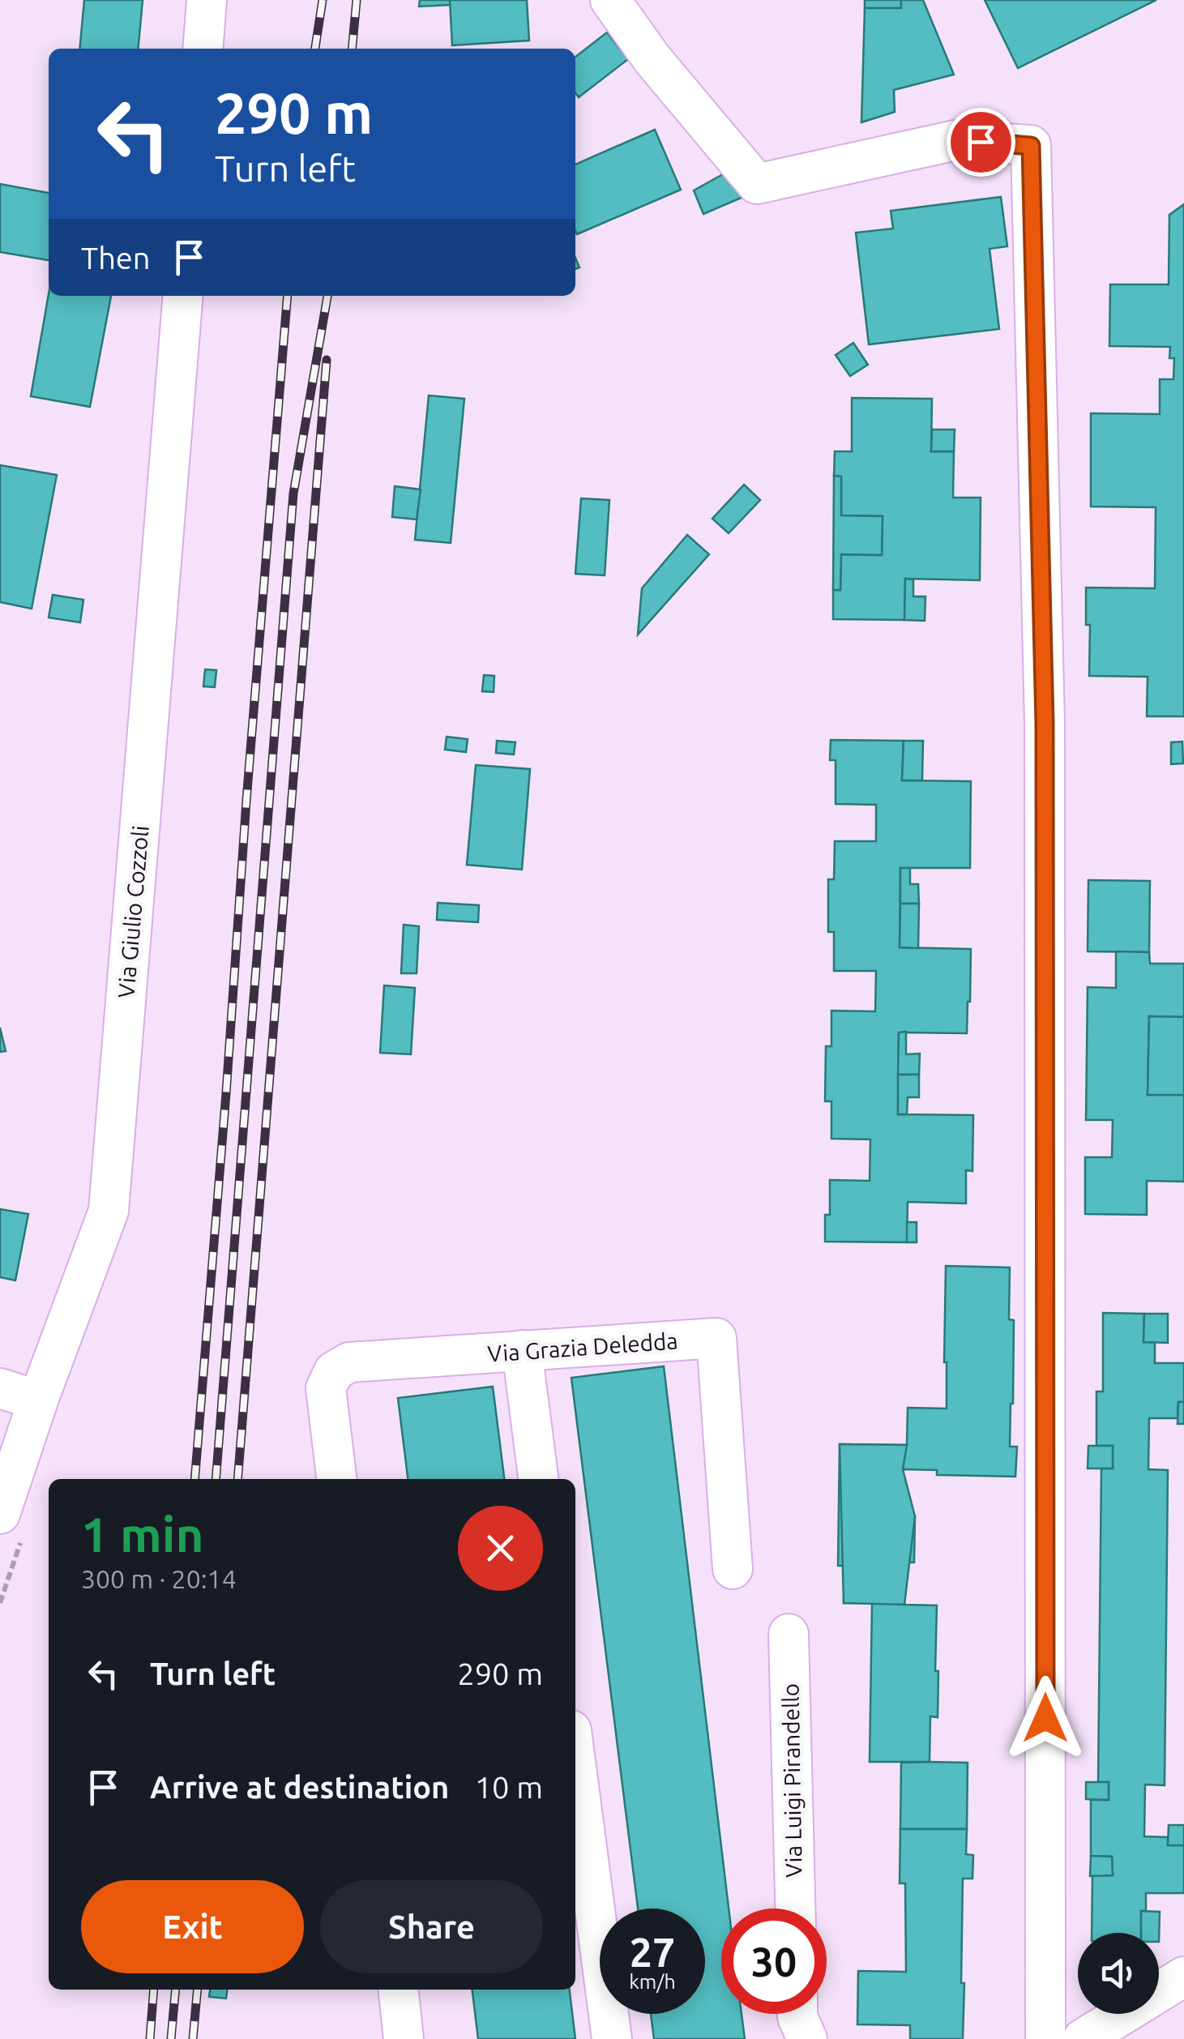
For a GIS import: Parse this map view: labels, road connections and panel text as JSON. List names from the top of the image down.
{
  "streets": {
    "street": ["Via Giulio Cozzoli", "Via Grazia Deledda", "Via Luigi Pirandello"]
  },
  "page": {
    "turn": ["290 m", "Turn left"],
    "then": "Then",
    "heading": ["1 min", "300 m · 20:14"],
    "list": [
      {
        "name": "Turn left",
        "value": "290 m"
      },
      {
        "name": "Arrive at destination",
        "value": "10 m"
      }
    ],
    "buttons": ["Exit", "Share"],
    "speed": "27 km/h",
    "limit": "30"
  }
}
